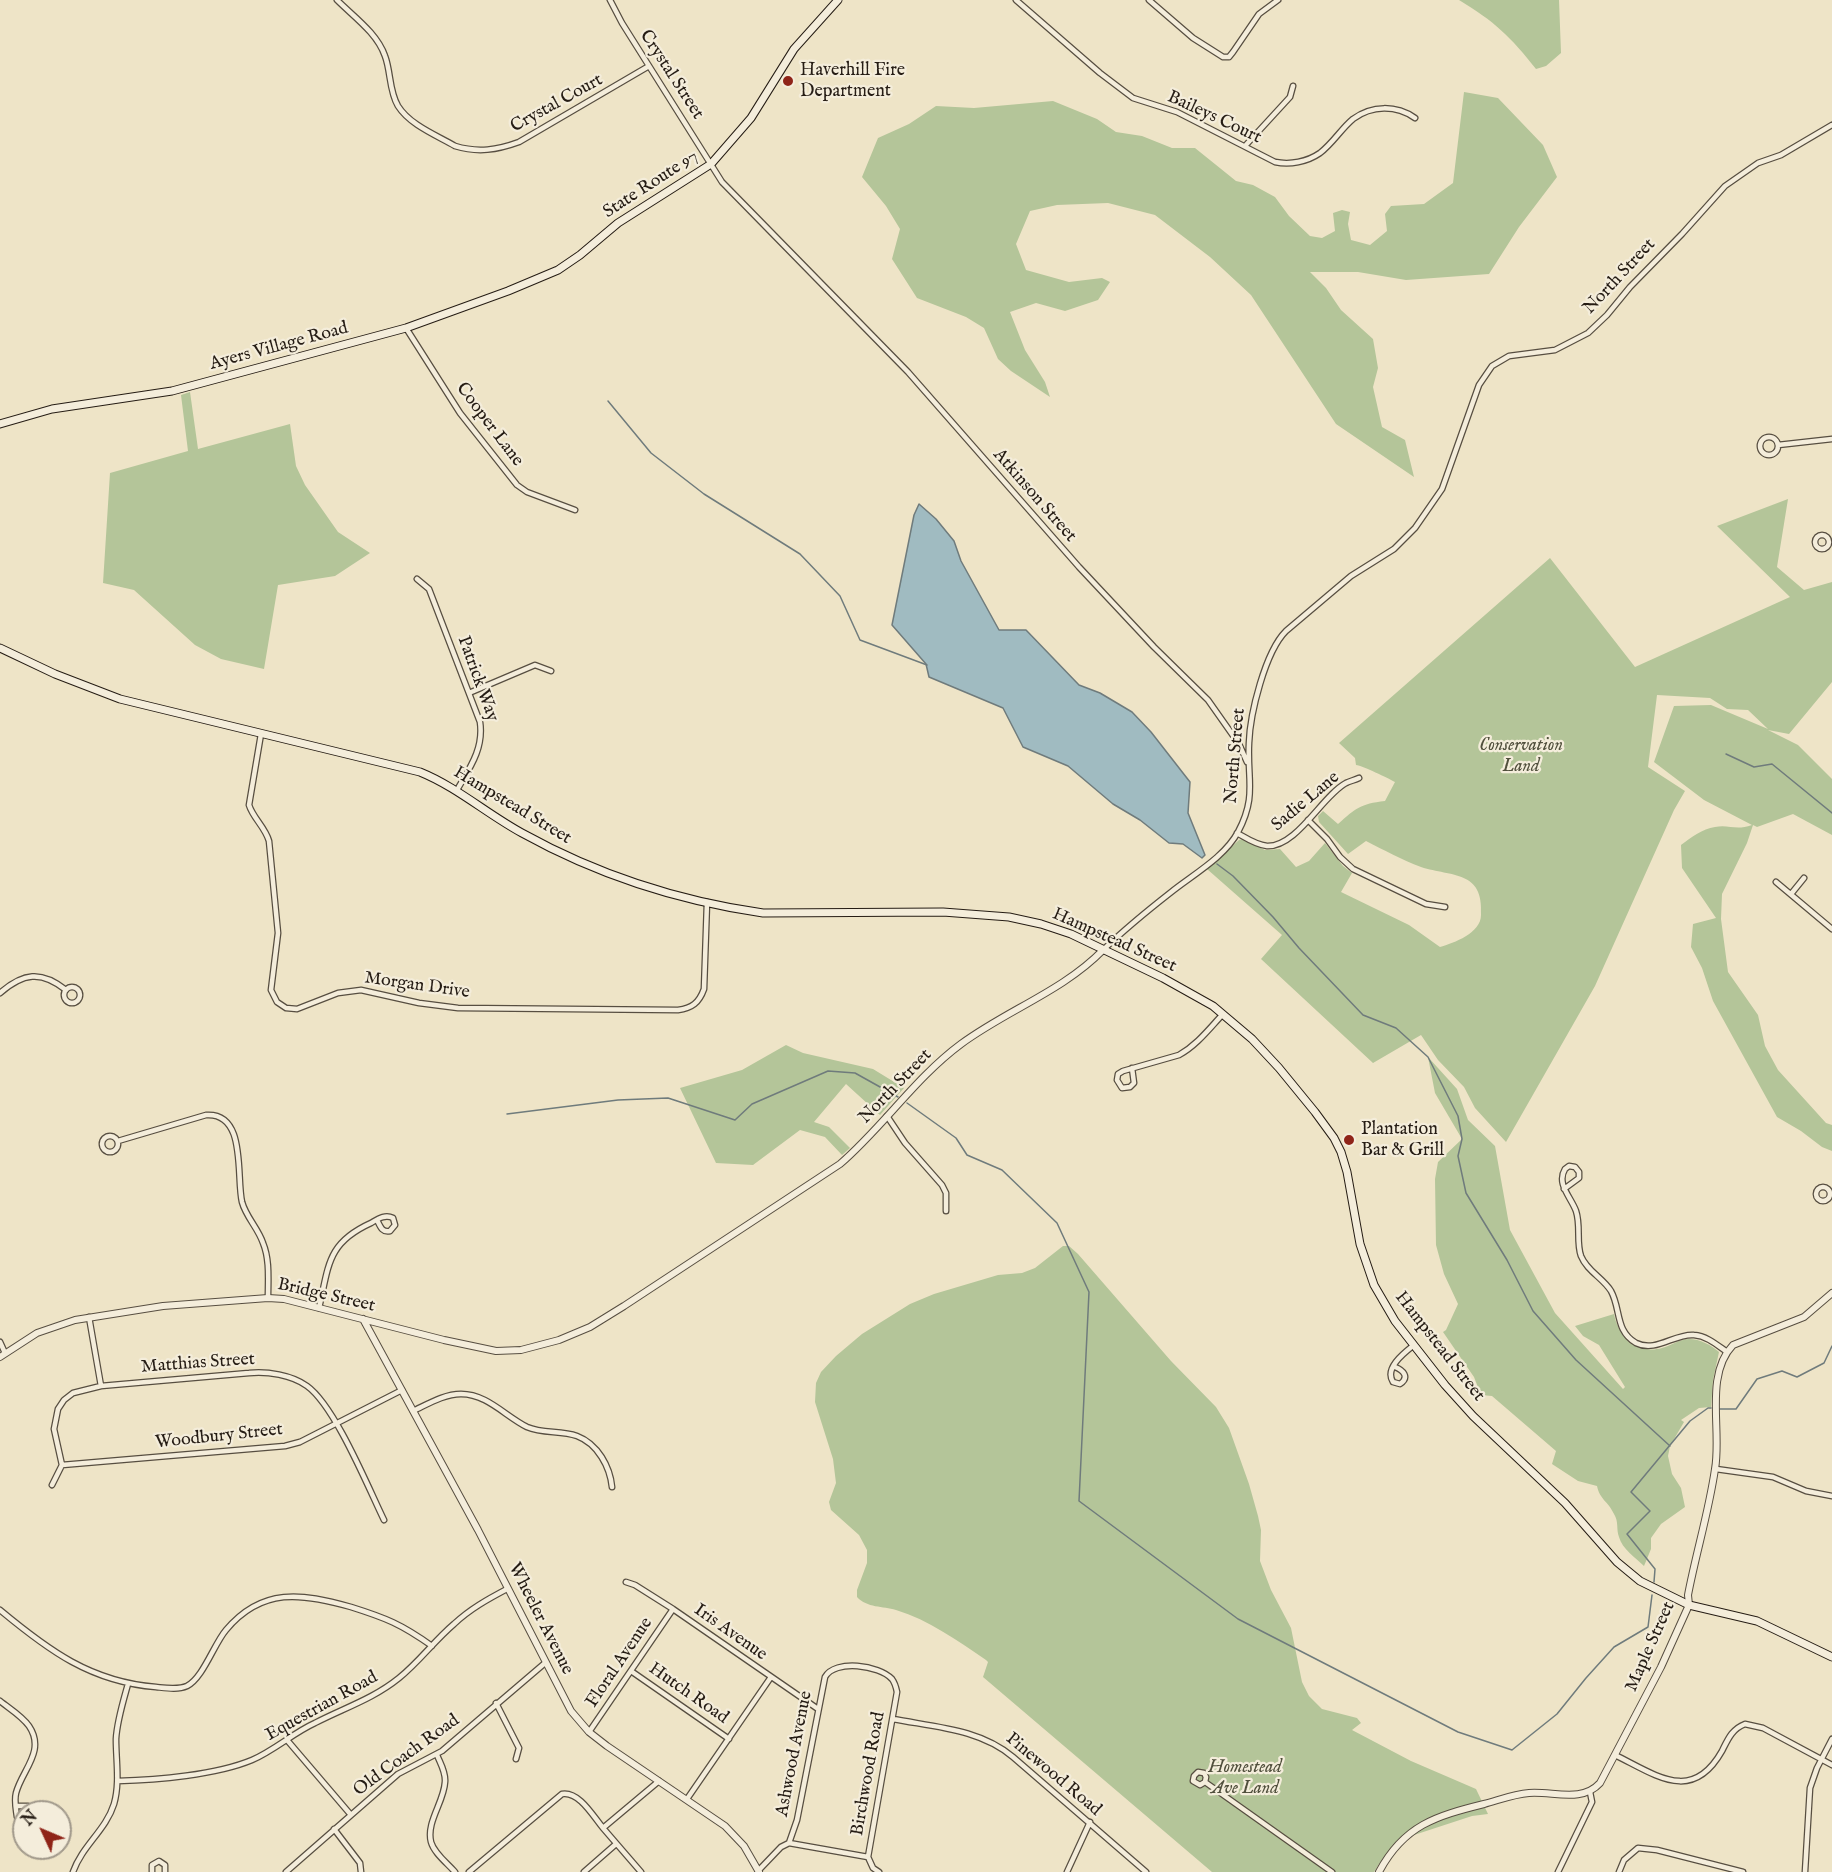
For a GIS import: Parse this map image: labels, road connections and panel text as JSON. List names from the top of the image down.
{
  "streets": {
    "main road": ["State Route 97", "Ayers Village Road", "Hampstead Street"],
    "street": [
      "Crystal Street",
      "Crystal Court",
      "Baileys Court",
      "North Street",
      "Cooper Lane",
      "Atkinson Street",
      "Patrick Way",
      "Sadie Lane",
      "Morgan Drive",
      "Bridge Street",
      "Matthias Street",
      "Woodbury Street",
      "Wheeler Avenue",
      "Iris Avenue",
      "Maple Street",
      "Floral Avenue",
      "Hutch Road",
      "Equestrian Road",
      "Ashwood Avenue",
      "Old Coach Road",
      "Birchwood Road",
      "Pinewood Road"
    ]
  },
  "crossings": [
    ["Crystal Street", "Crystal Court"],
    ["Crystal Street", "State Route 97"],
    ["Crystal Street", "Atkinson Street"],
    ["State Route 97", "Ayers Village Road"],
    ["North Street", "Atkinson Street"],
    ["North Street", "Sadie Lane"],
    ["North Street", "Hampstead Street"],
    ["North Street", "Bridge Street"],
    ["Ayers Village Road", "Cooper Lane"],
    ["Patrick Way", "Hampstead Street"],
    ["Hampstead Street", "Morgan Drive"],
    ["Hampstead Street", "Maple Street"],
    ["Bridge Street", "Wheeler Avenue"],
    ["Matthias Street", "Woodbury Street"],
    ["Woodbury Street", "Wheeler Avenue"],
    ["Wheeler Avenue", "Floral Avenue"],
    ["Wheeler Avenue", "Equestrian Road"],
    ["Wheeler Avenue", "Old Coach Road"],
    ["Iris Avenue", "Floral Avenue"],
    ["Iris Avenue", "Ashwood Avenue"],
    ["Floral Avenue", "Hutch Road"],
    ["Ashwood Avenue", "Birchwood Road"],
    ["Birchwood Road", "Pinewood Road"]
  ],
  "parks": ["Conservation Land", "Homestead Ave Land"],
  "places": ["Haverhill Fire Department", "Plantation Bar & Grill"],
  "north": "top left"
}
